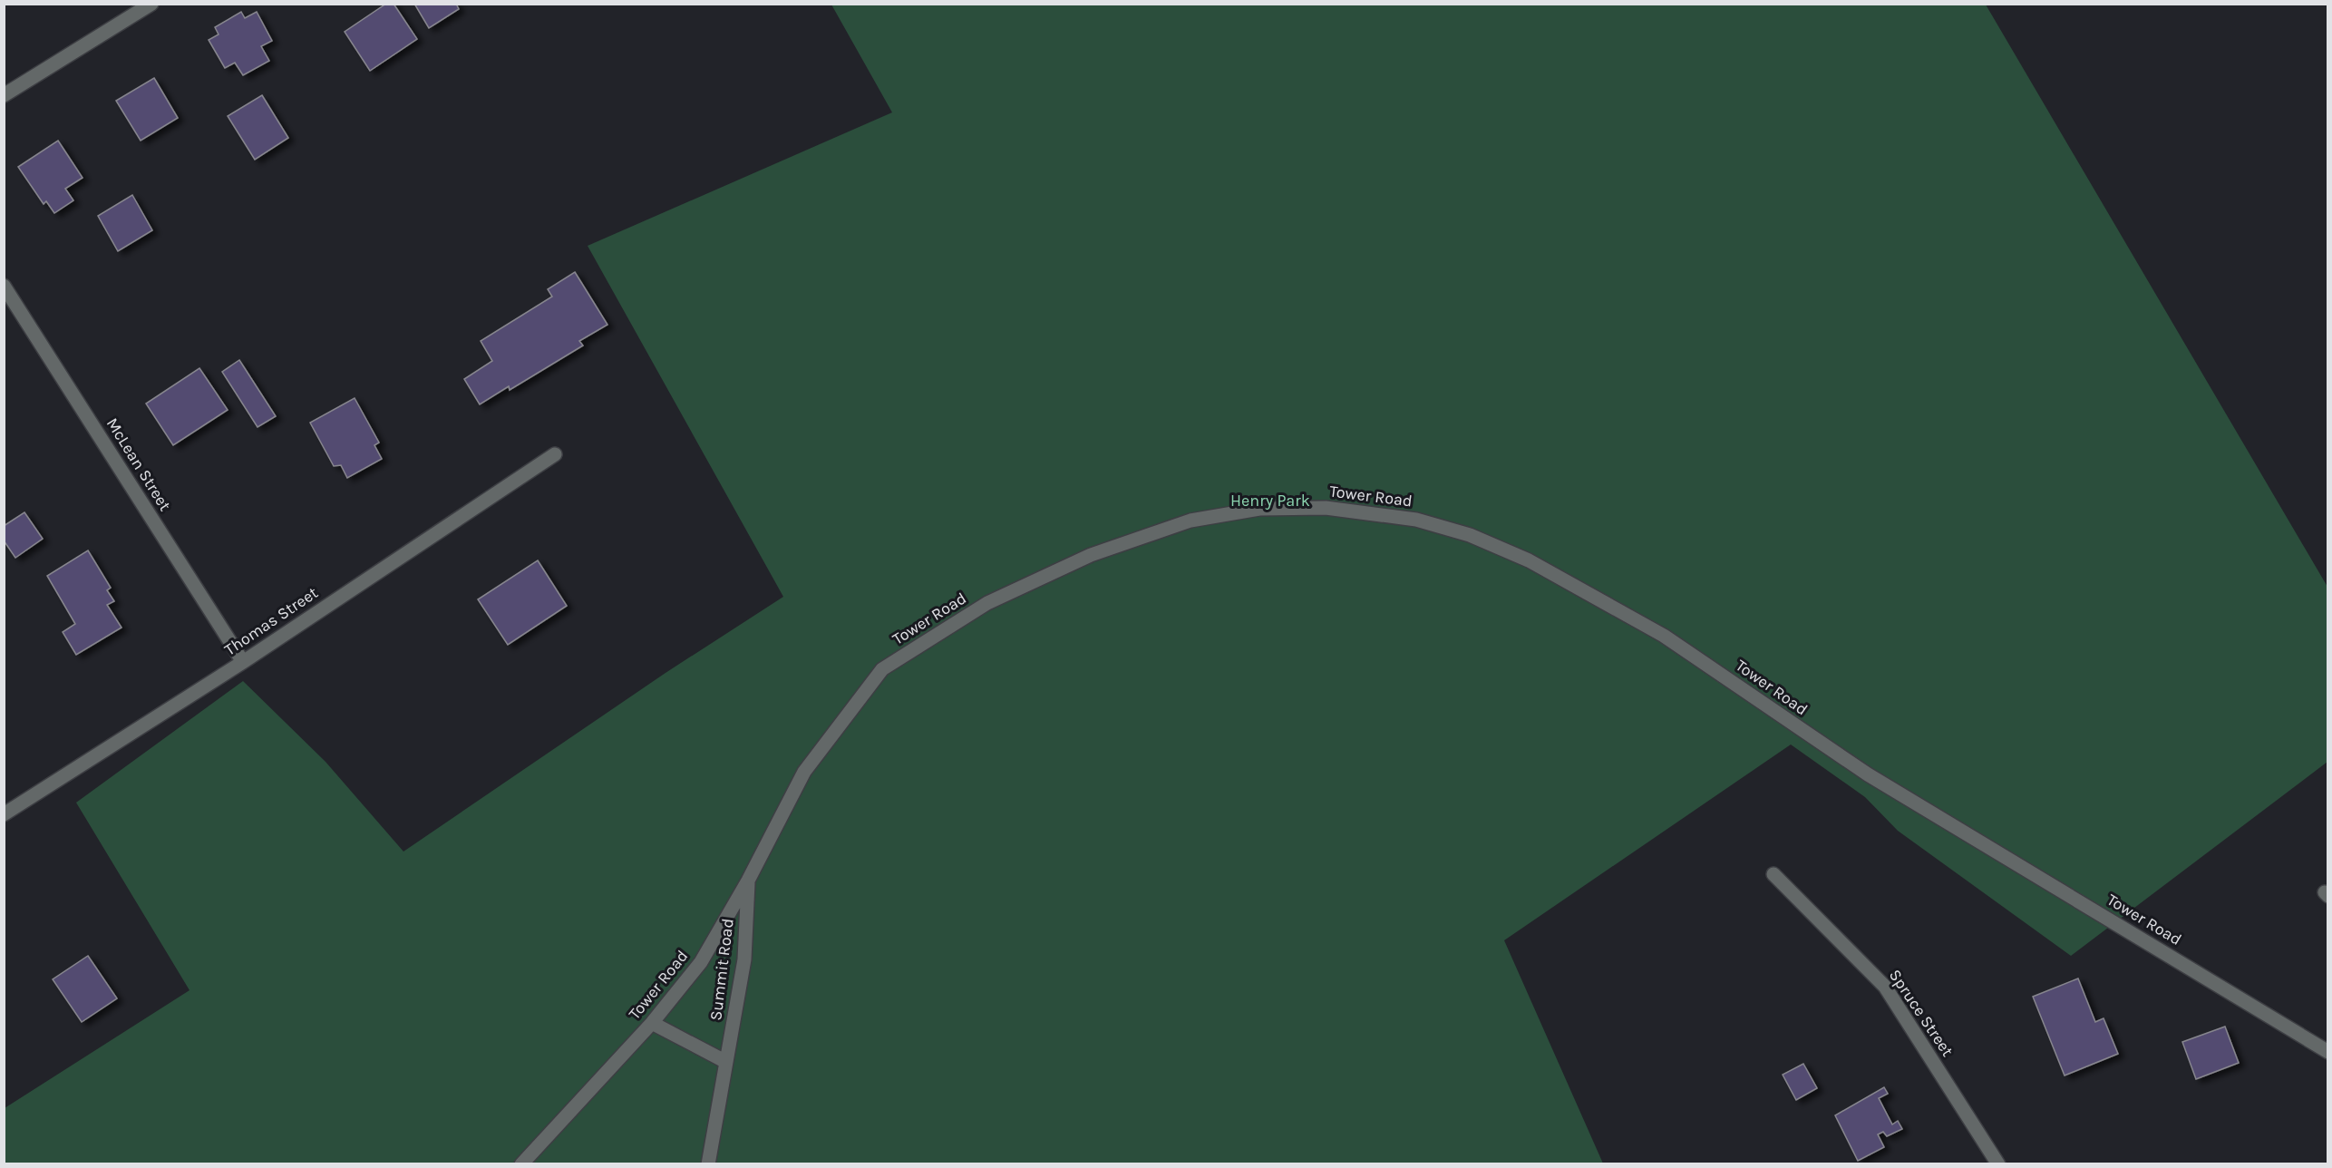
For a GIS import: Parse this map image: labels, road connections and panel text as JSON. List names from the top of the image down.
{
  "streets": {
    "street": [
      "McLean Street",
      "Tower Road",
      "Thomas Street",
      "Summit Road",
      "Spruce Street"
    ]
  },
  "crossings": [
    ["McLean Street", "Thomas Street"],
    ["Tower Road", "Summit Road"]
  ],
  "parks": ["Henry Park"]
}
